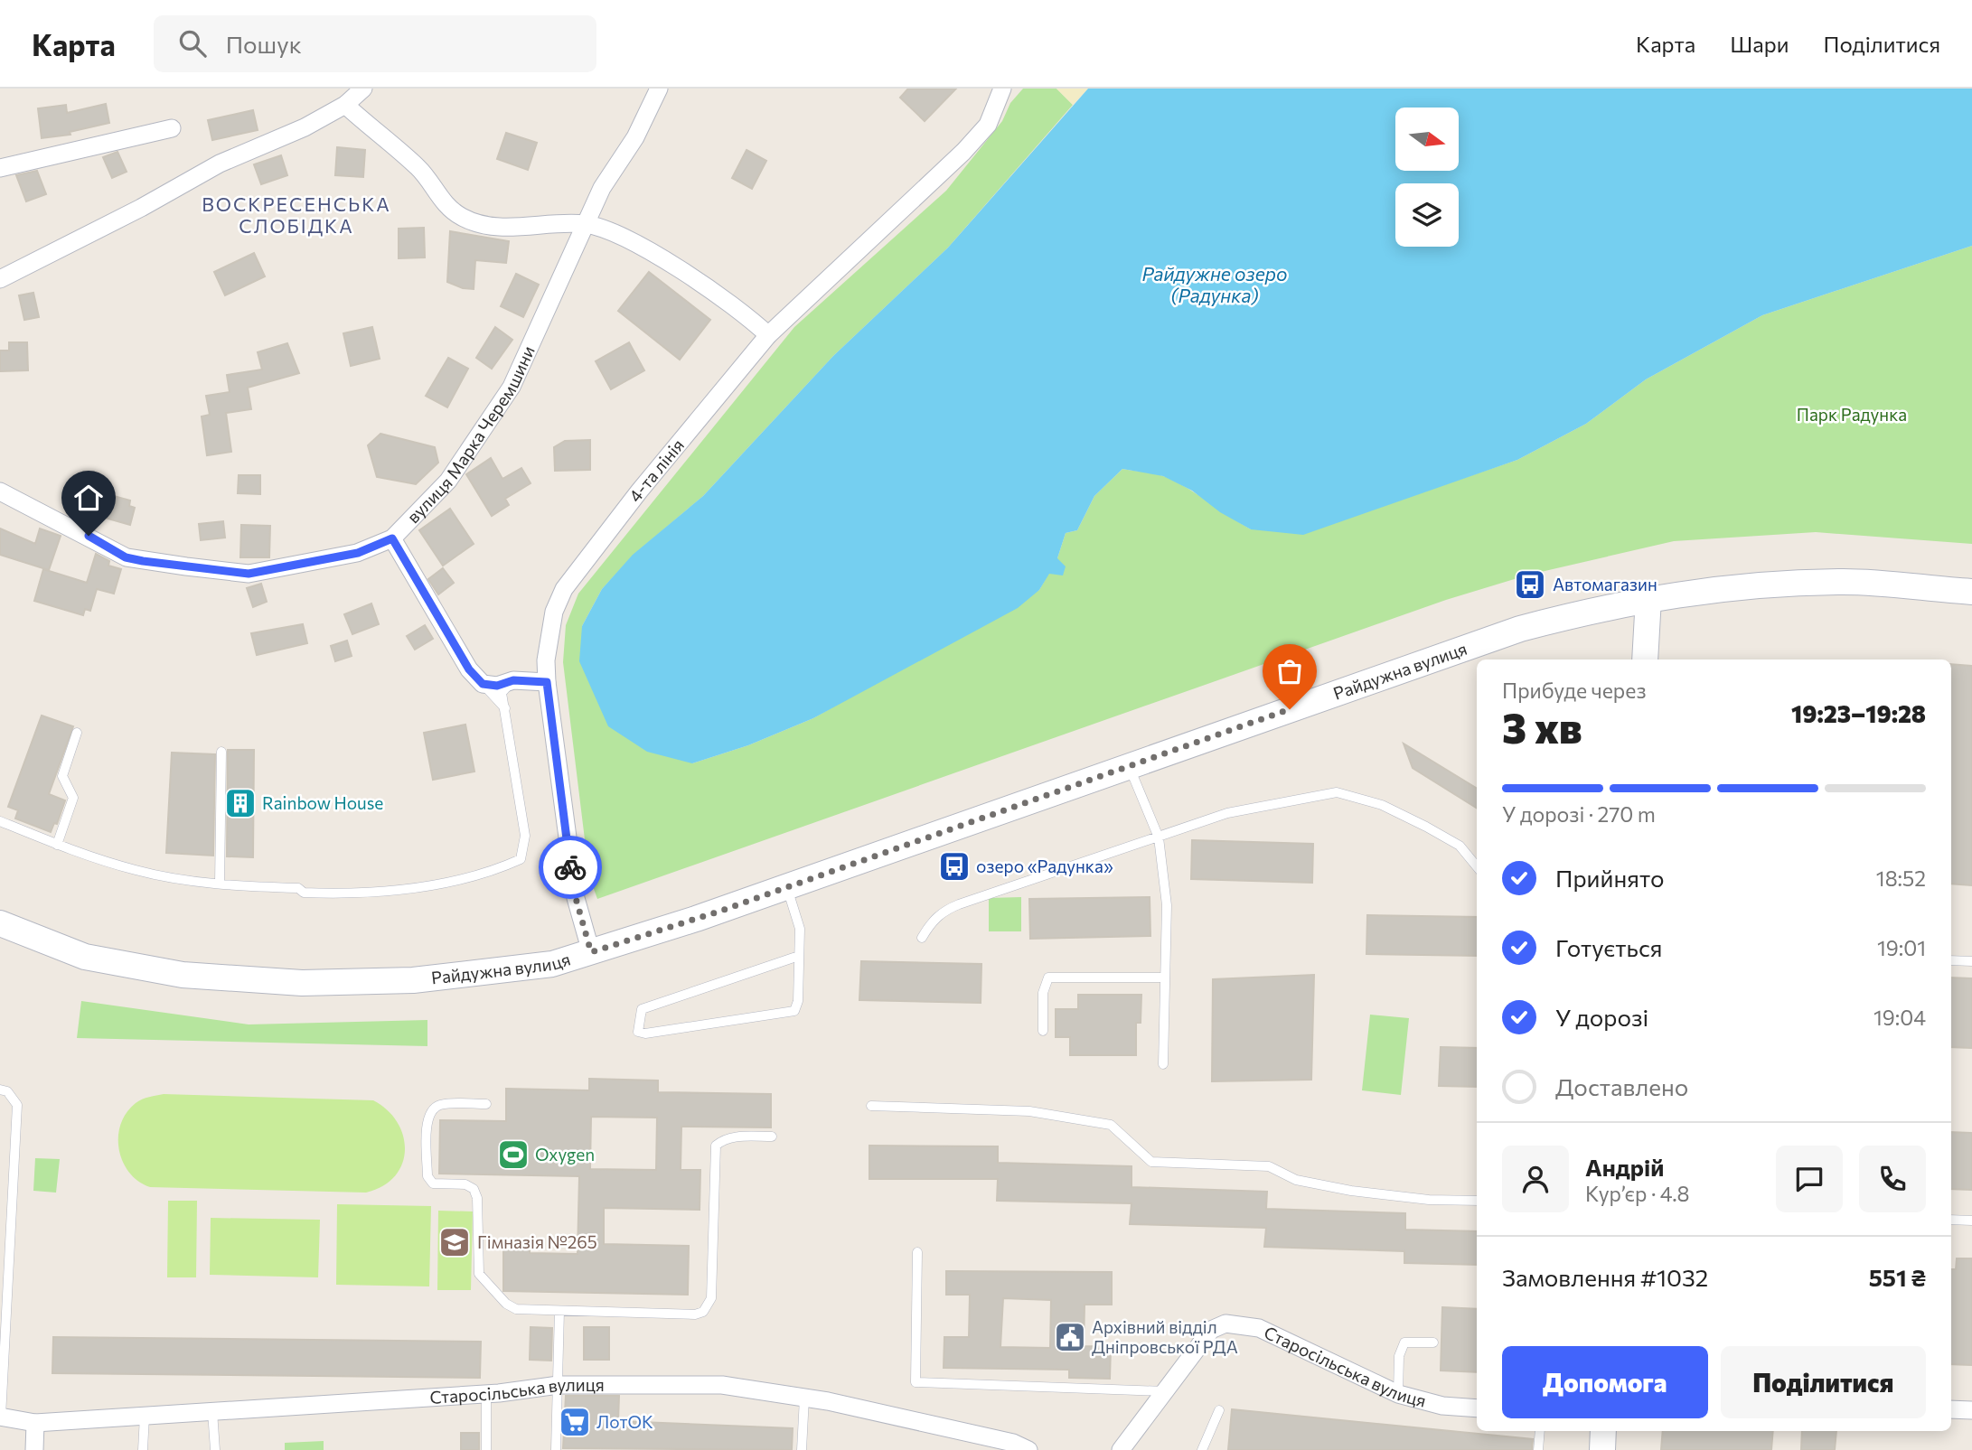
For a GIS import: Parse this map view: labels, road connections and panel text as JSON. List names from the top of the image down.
{
  "streets": {
    "street": [
      "вулиця Марка Черемшини",
      "4-та лінія",
      "Райдужна вулиця",
      "Старосільська вулиця"
    ]
  },
  "crossings": [
    ["4-та лінія", "Райдужна вулиця"]
  ],
  "districts": ["ВОСКРЕСЕНСЬКА СЛОБІДКА"],
  "water": ["Райдужне озеро (Радунка)"],
  "parks": ["Парк Радунка"],
  "places": {
    "bus stop": ["Автомагазин", "озеро «Радунка»"],
    "building": ["Rainbow House"],
    "sports": ["Oxygen"],
    "school or university": ["Гімназія №265"],
    "public building": ["Архівний відділ Дніпровської РДА"],
    "supermarket": ["ЛотОК"]
  },
  "north": "right",
  "page": {
    "header": "Карта",
    "search": "Пошук",
    "nav": ["Карта", "Шари", "Поділитися"],
    "heading": ["3 хв", "Прибуде через", "19:23–19:28"],
    "panel": [
      "Андрій",
      "Кур’єр · 4.8",
      "Замовлення #1032",
      "551 ₴"
    ],
    "bar": "У дорозі · 270 m",
    "list": [
      ["Прийнято", "18:52"],
      ["Готується", "19:01"],
      ["У дорозі", "19:04"],
      "Доставлено"
    ],
    "buttons": ["Допомога", "Поділитися"]
  }
}
